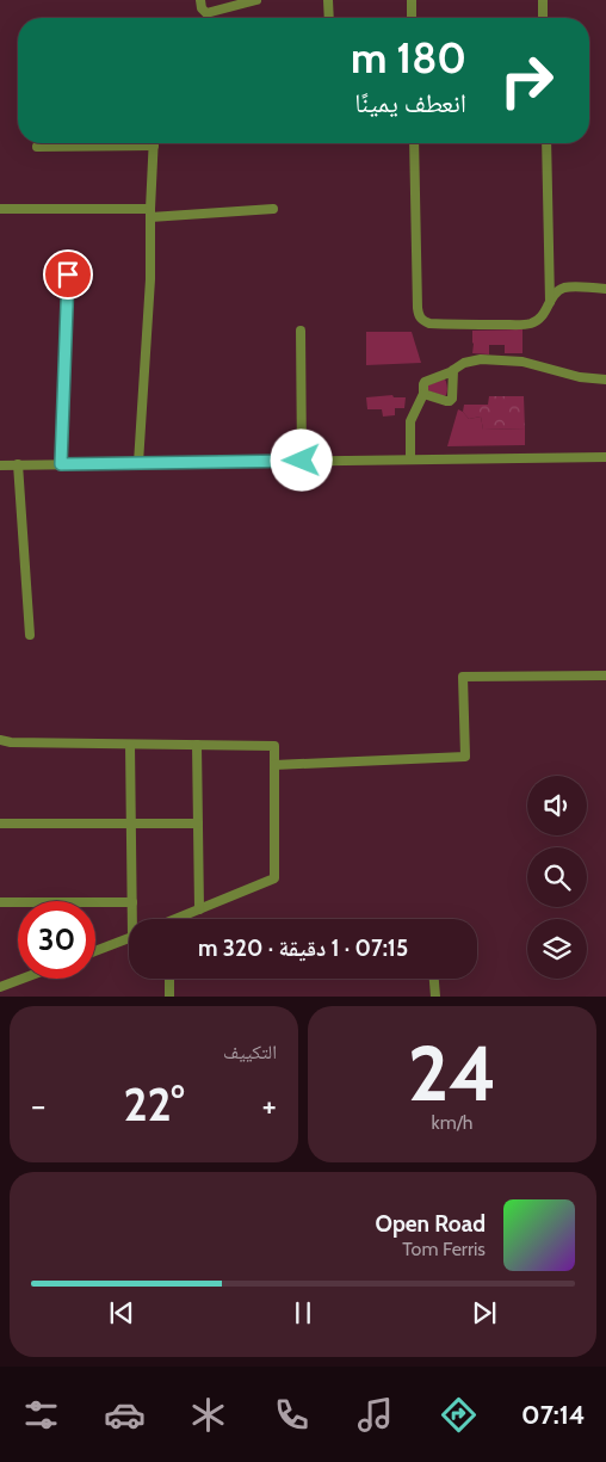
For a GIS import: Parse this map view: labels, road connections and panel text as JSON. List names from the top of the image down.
{
  "page": {
    "turn": ["180 m", "انعطف يمينًا"],
    "limit": "30",
    "trip": "07:15 · 1 دقيقة · 320 m",
    "tile": [
      ["24", "km/h"],
      "التكييف"
    ],
    "heat": ["−", "22°", "+"],
    "song": ["Open Road", "Tom Ferris"],
    "tabs": "07:14"
  }
}
